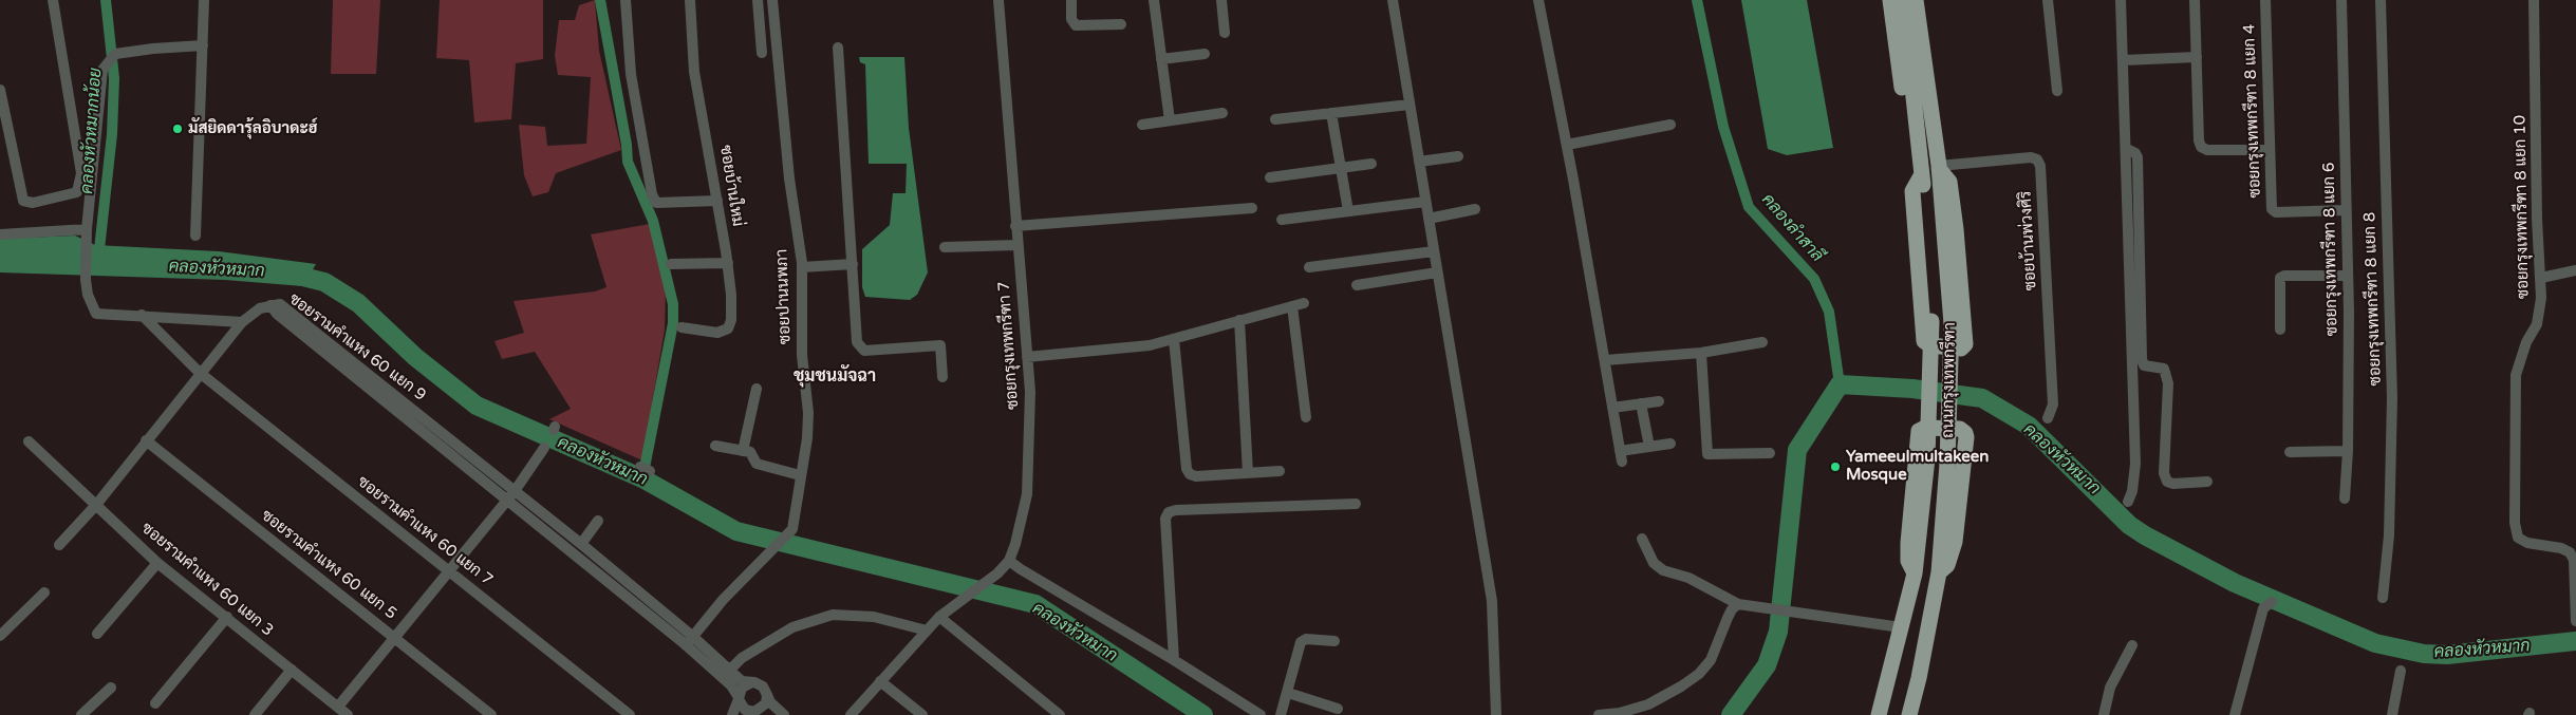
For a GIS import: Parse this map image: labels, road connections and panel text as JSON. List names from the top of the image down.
{
  "streets": {
    "main road": ["ถนนกรุงเทพกรีฑา"],
    "street": [
      "ซอยกรุงเทพกรีฑา 8 แยก 4",
      "ซอยบ้านใหม่",
      "ซอยกรุงเทพกรีฑา 8 แยก 10",
      "ซอยบ้านพ่วงศิริ",
      "ซอยกรุงเทพกรีฑา 8 แยก 6",
      "ซอยปานนพภา",
      "ซอยกรุงเทพกรีฑา 8 แยก 8",
      "ซอยกรุงเทพกรีฑา 7",
      "ซอยรามคำแหง 60 แยก 9",
      "ซอยรามคำแหง 60 แยก 7",
      "ซอยรามคำแหง 60 แยก 5",
      "ซอยรามคำแหง 60 แยก 3"
    ]
  },
  "crossings": [
    ["ซอยกรุงเทพกรีฑา 8 แยก 4", "ซอยกรุงเทพกรีฑา 8 แยก 6"],
    ["ซอยบ้านพ่วงศิริ", "ถนนกรุงเทพกรีฑา"],
    ["ซอยปานนพภา", "ซอยรามคำแหง 60 แยก 9"]
  ],
  "districts": ["ชุมชนมัจฉา"],
  "water": ["คลองหัวหมากน้อย", "คลองลำสาลี", "คลองหัวหมาก"],
  "places": ["มัสยิดดารุ้ลอิบาดะฮ์", "Yameeulmultakeen Mosque"]
}
